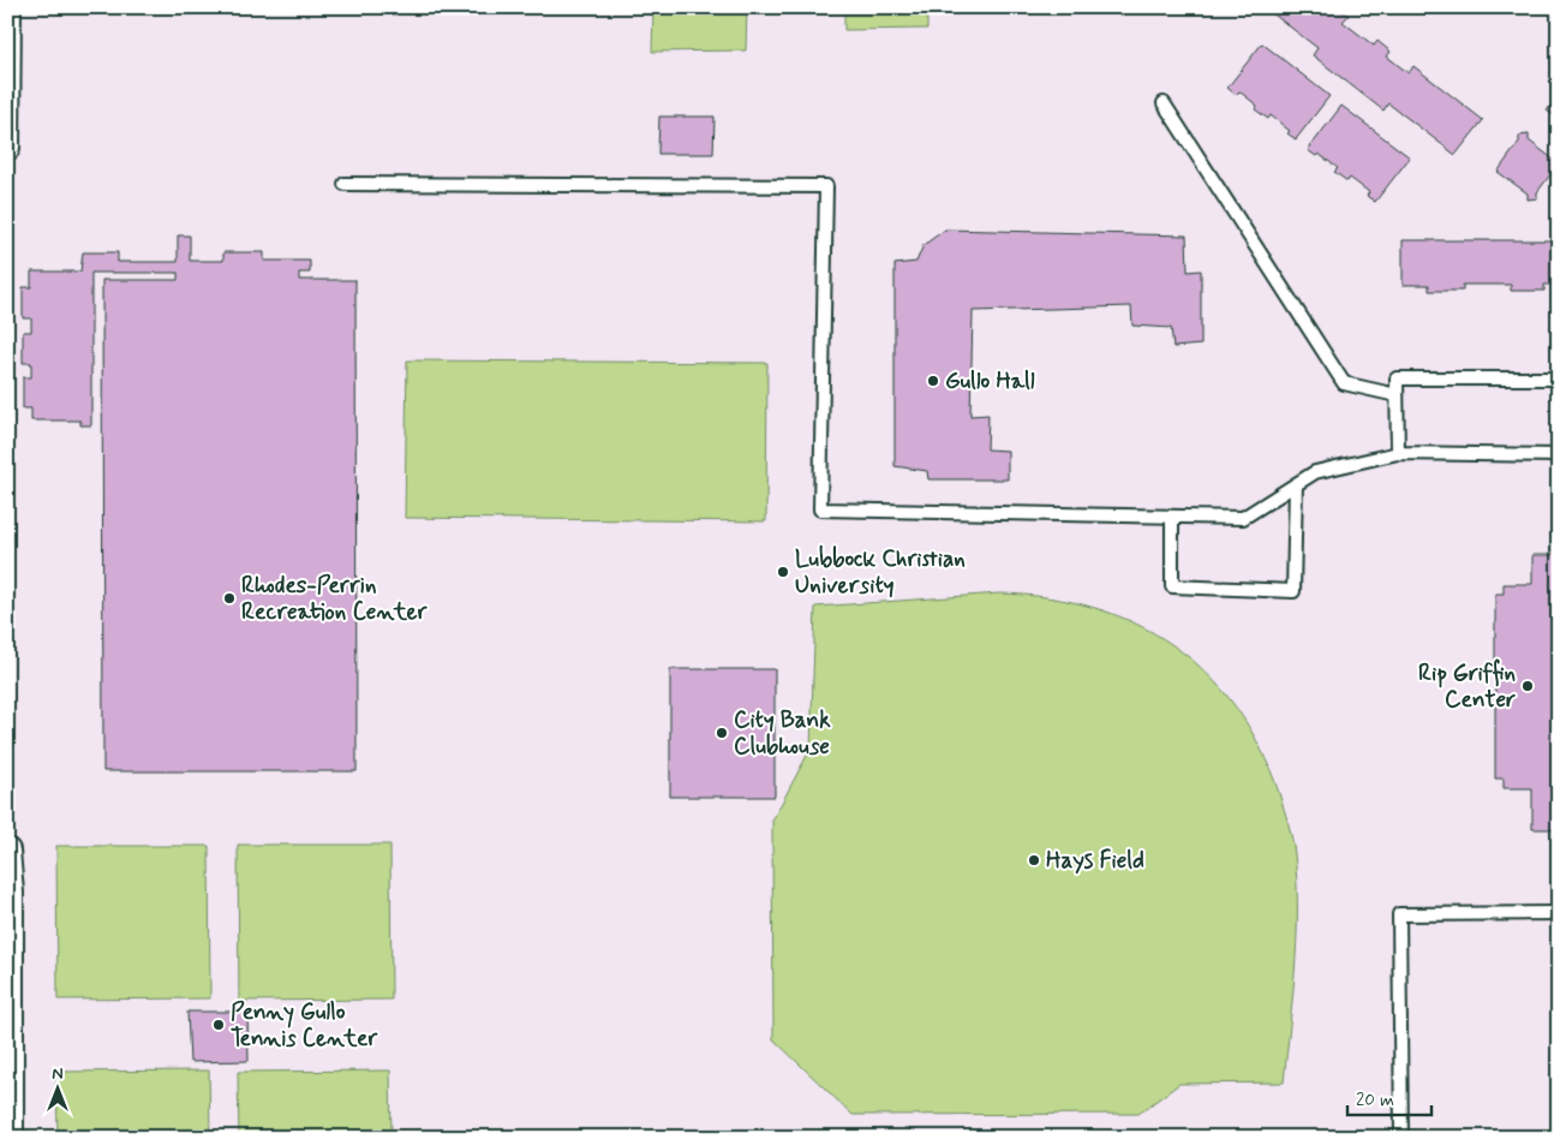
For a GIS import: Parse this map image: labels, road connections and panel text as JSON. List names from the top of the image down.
{
  "places": [
    "Gullo Hall",
    "Lubbock Christian University",
    "Rhodes-Perrin Recreation Center",
    "Rip Griffin Center",
    "City Bank Clubhouse",
    "Hays Field",
    "Penny Gullo Tennis Center"
  ],
  "scale_bar": "20 m",
  "north": "top"
}
